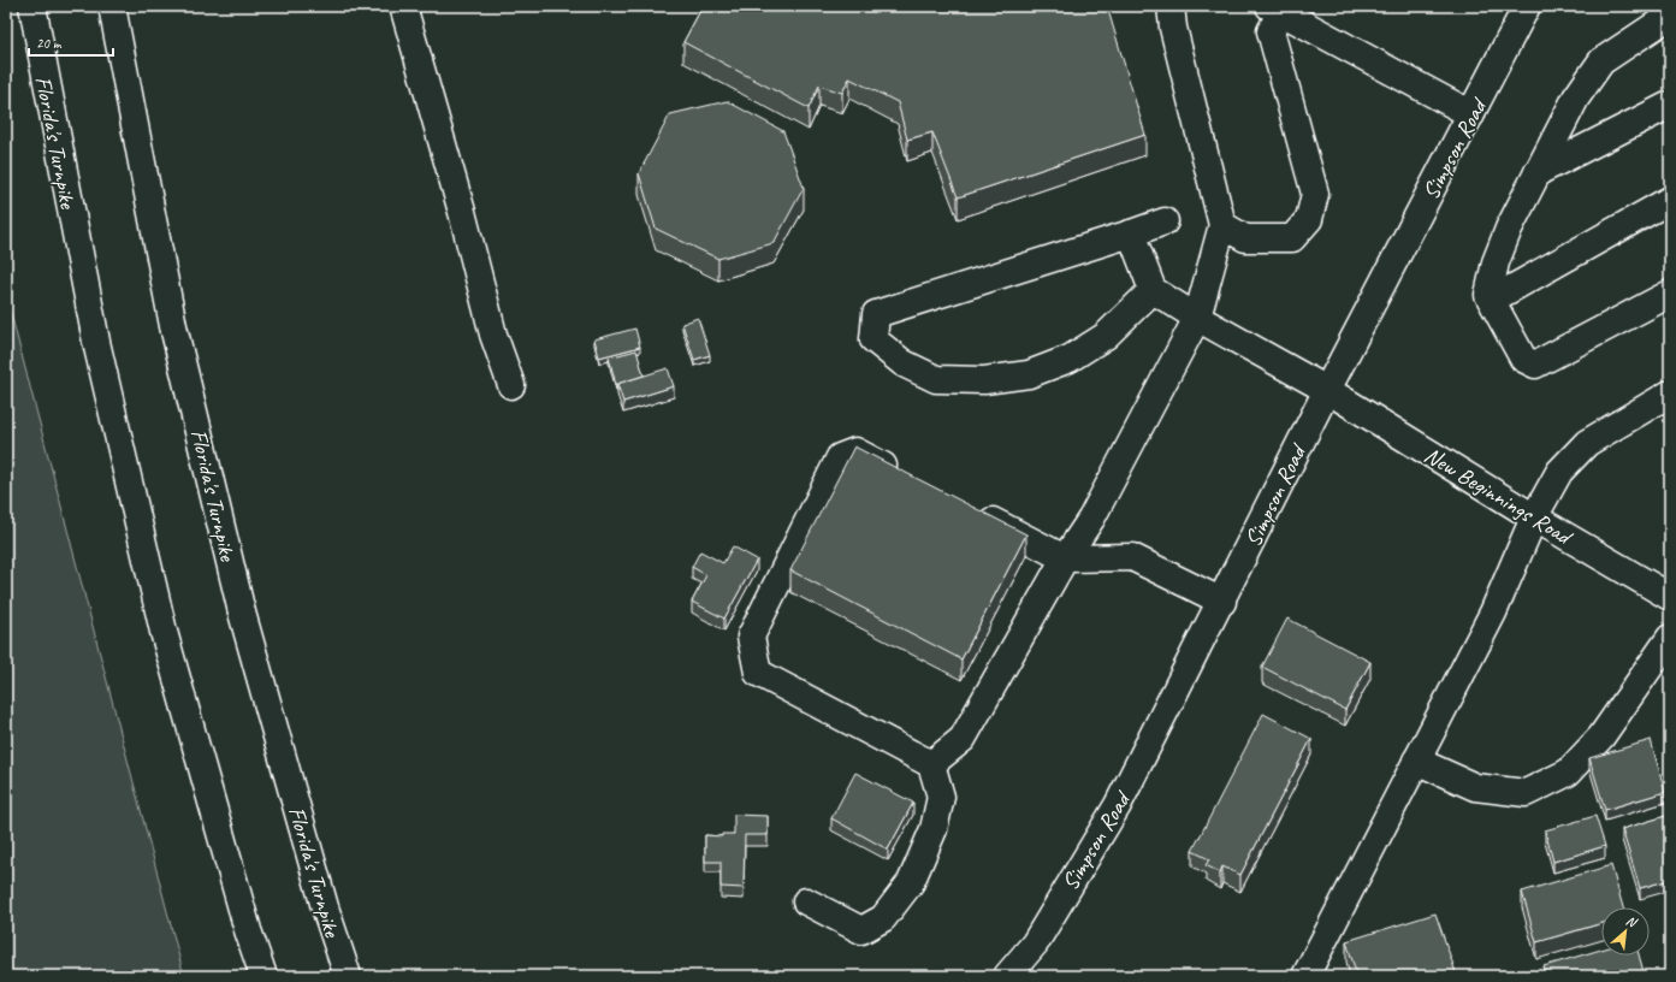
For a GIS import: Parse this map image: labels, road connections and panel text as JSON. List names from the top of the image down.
{
  "streets": {
    "main road": ["Florida's Turnpike", "Simpson Road", "New Beginnings Road"]
  },
  "crossings": [
    ["Simpson Road", "New Beginnings Road"]
  ],
  "scale_bar": "20 m",
  "north": "top right"
}
